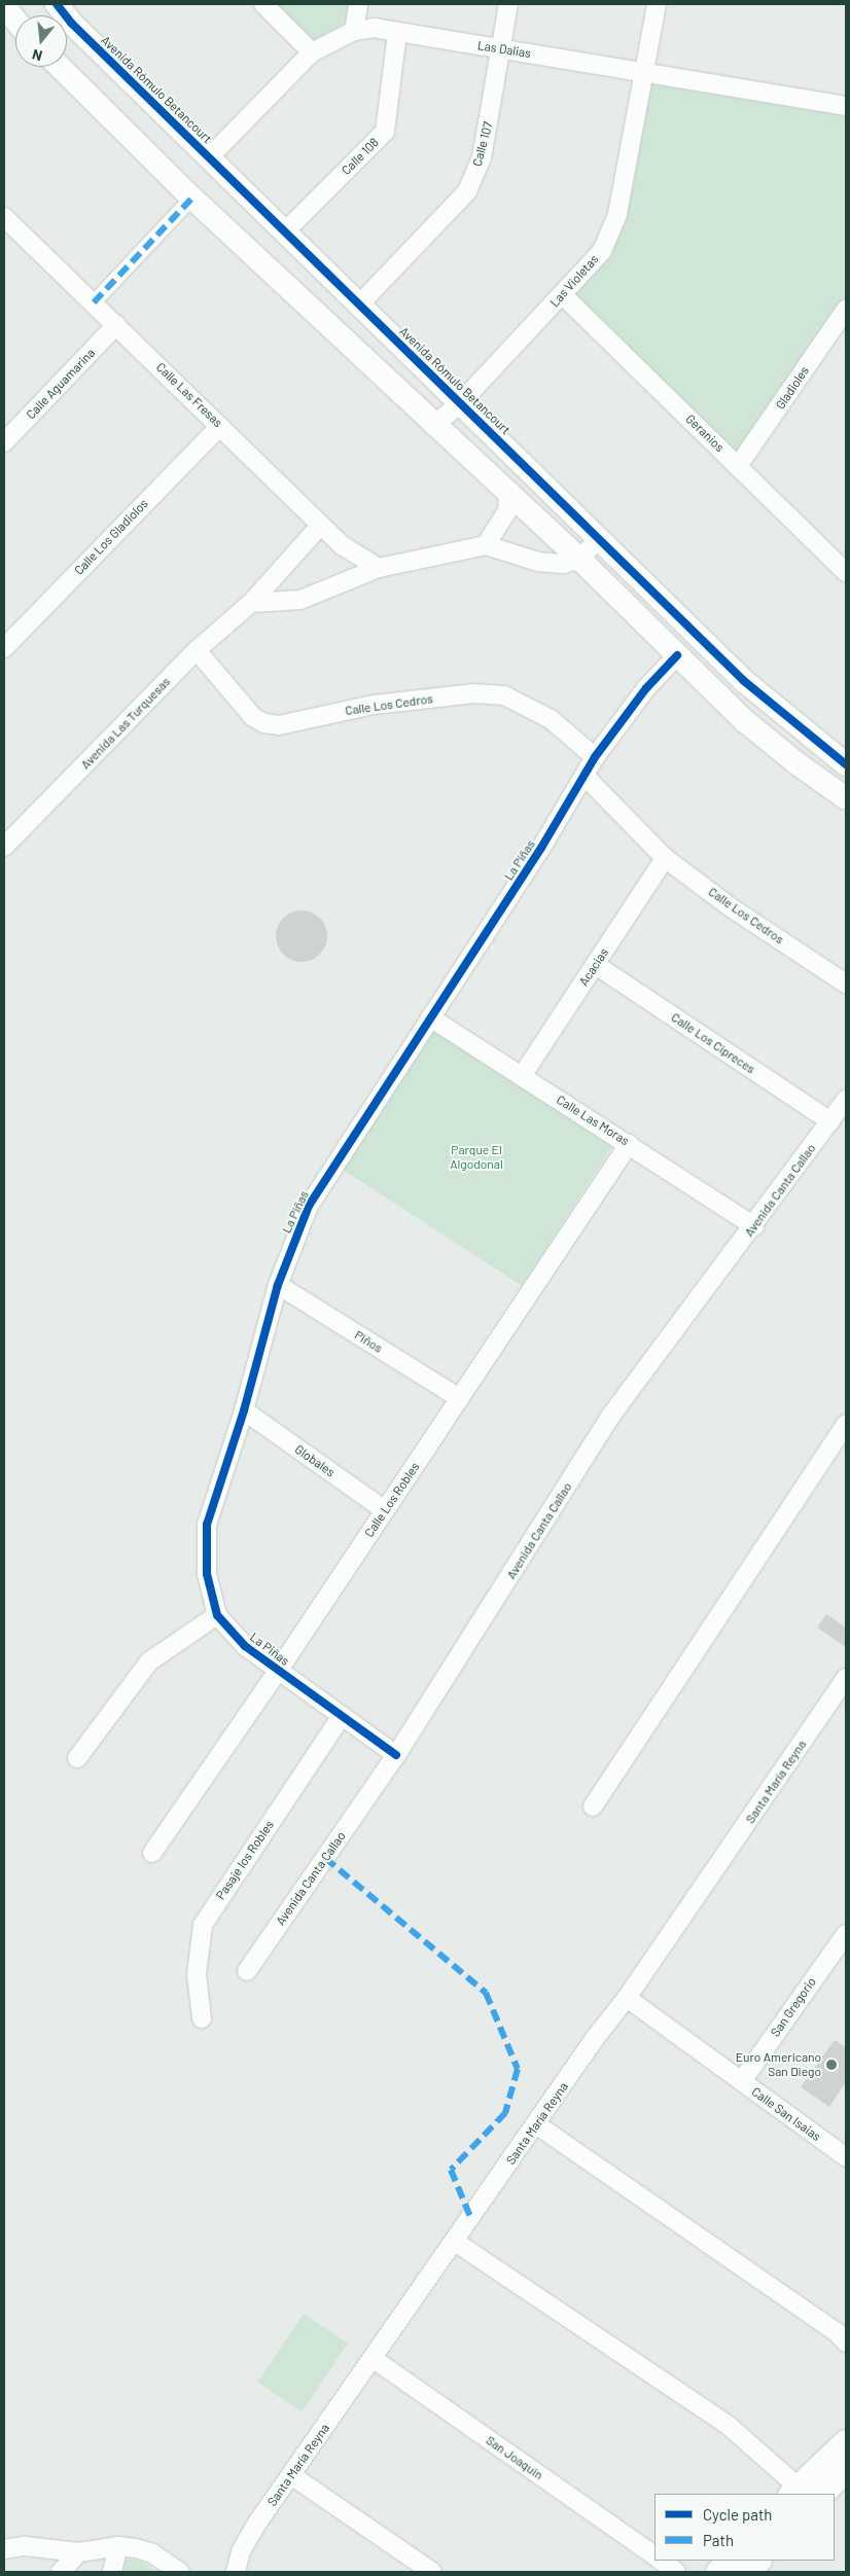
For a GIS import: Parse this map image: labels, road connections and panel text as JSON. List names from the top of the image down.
{
  "streets": {
    "street": [
      "Las Dalias",
      "Avenida Rómulo Betancourt",
      "Calle 107",
      "Calle 108",
      "Las Violetas",
      "Calle Aguamarina",
      "Gladioles",
      "Calle Las Fresas",
      "Geranios",
      "Calle Los Gladiolos",
      "Calle Los Cedros",
      "Avenida Las Turquesas",
      "La Piñas",
      "Acacias",
      "Calle Los Cipreces",
      "Calle Las Moras",
      "Avenida Canta Callao",
      "Piños",
      "Globales",
      "Calle Los Robles",
      "Santa María Reyna",
      "Pasaje los Robles",
      "San Gregorio",
      "Calle San Isaias",
      "San Joaquin"
    ]
  },
  "crossings": [
    ["Las Dalias", "Avenida Rómulo Betancourt"],
    ["Las Dalias", "Calle 107"],
    ["Las Dalias", "Calle 108"],
    ["Las Dalias", "Las Violetas"],
    ["Avenida Rómulo Betancourt", "Calle 107"],
    ["Avenida Rómulo Betancourt", "Calle 108"],
    ["Avenida Rómulo Betancourt", "Las Violetas"],
    ["Las Violetas", "Geranios"],
    ["Calle Aguamarina", "Calle Las Fresas"],
    ["Gladioles", "Geranios"],
    ["Calle Las Fresas", "Calle Los Gladiolos"],
    ["Calle Las Fresas", "Avenida Las Turquesas"],
    ["Calle Los Cedros", "Avenida Las Turquesas"],
    ["Calle Los Cedros", "La Piñas"],
    ["Calle Los Cedros", "Acacias"],
    ["La Piñas", "Calle Las Moras"],
    ["La Piñas", "Avenida Canta Callao"],
    ["La Piñas", "Piños"],
    ["La Piñas", "Globales"],
    ["La Piñas", "Calle Los Robles"],
    ["La Piñas", "Pasaje los Robles"],
    ["Acacias", "Calle Los Cipreces"],
    ["Acacias", "Calle Las Moras"],
    ["Calle Los Cipreces", "Avenida Canta Callao"],
    ["Calle Las Moras", "Avenida Canta Callao"],
    ["Calle Las Moras", "Calle Los Robles"],
    ["Piños", "Calle Los Robles"],
    ["Globales", "Calle Los Robles"],
    ["Santa María Reyna", "Calle San Isaias"],
    ["Santa María Reyna", "San Joaquin"],
    ["San Gregorio", "Calle San Isaias"]
  ],
  "parks": ["Parque El Algodonal"],
  "places": ["Euro Americano San Diego"],
  "legend": ["Cycle path", "Path"],
  "north": "bottom"
}
